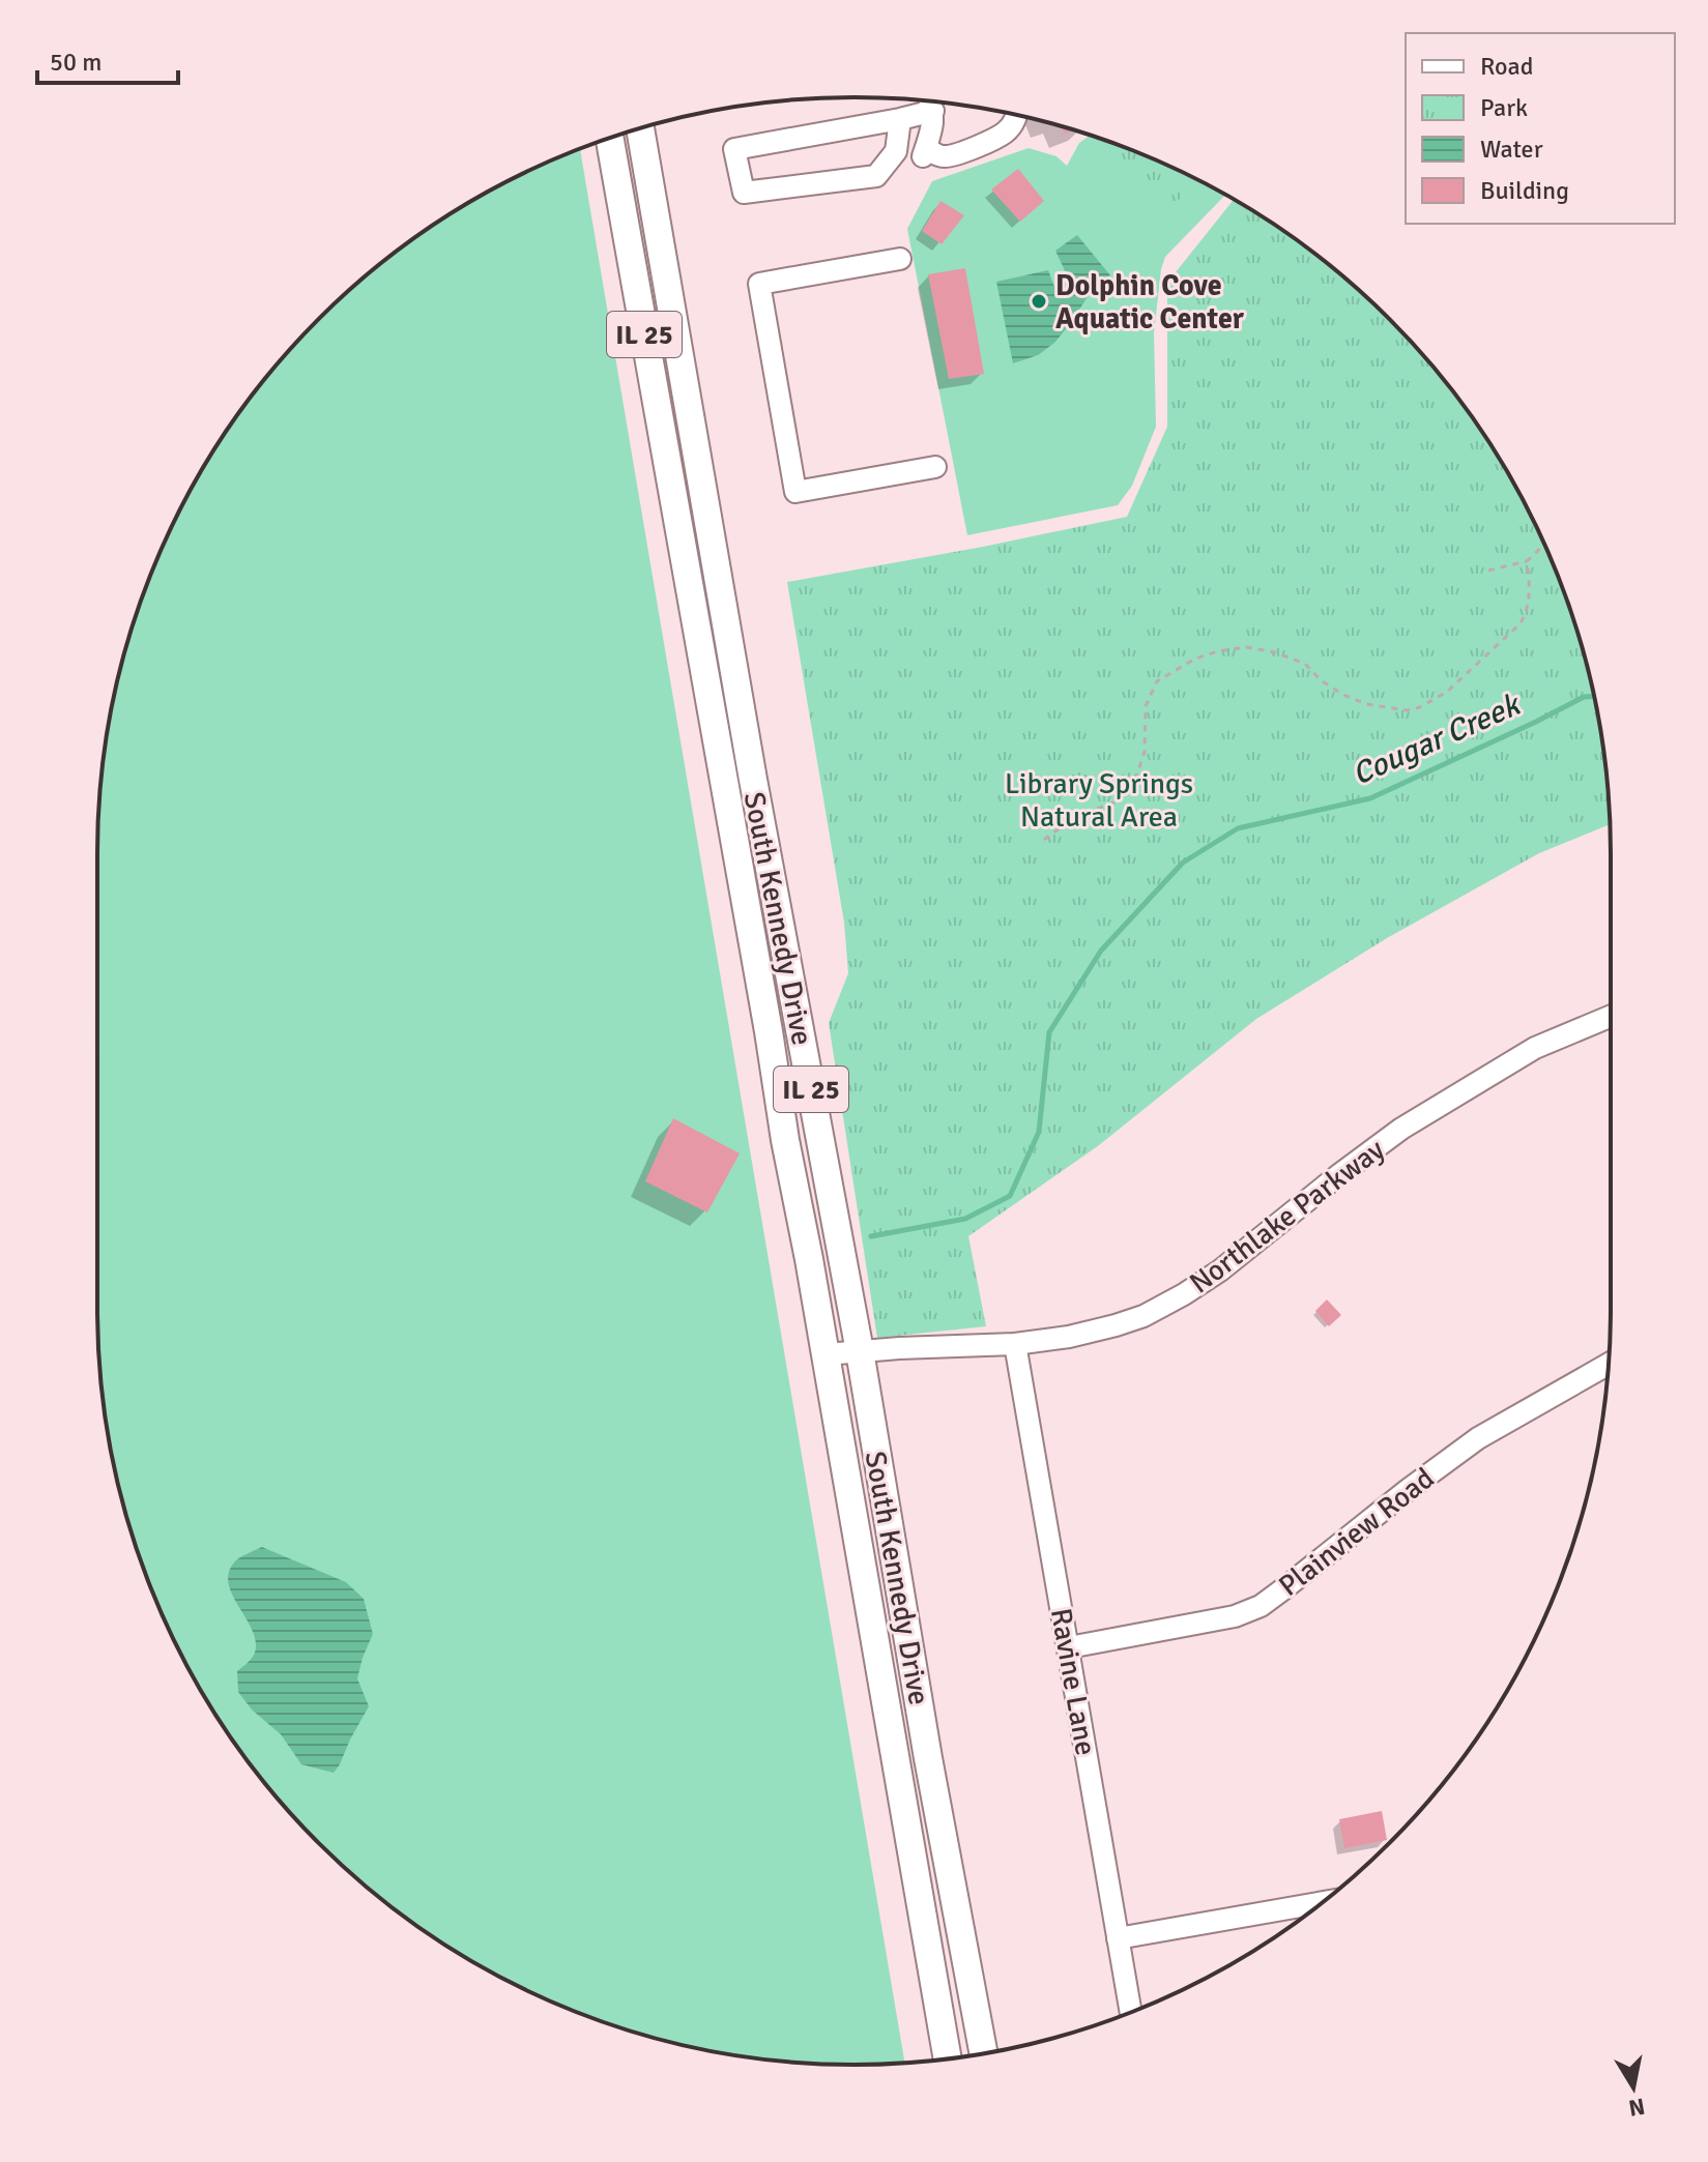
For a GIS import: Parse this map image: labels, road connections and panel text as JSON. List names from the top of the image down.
{
  "streets": {
    "main road": ["IL 25", "South Kennedy Drive"],
    "street": ["Northlake Parkway", "Plainview Road", "Ravine Lane"]
  },
  "crossings": [
    ["South Kennedy Drive", "Northlake Parkway"],
    ["Northlake Parkway", "Ravine Lane"],
    ["Plainview Road", "Ravine Lane"]
  ],
  "water": ["Cougar Creek"],
  "parks": ["Library Springs Natural Area"],
  "places": ["Dolphin Cove Aquatic Center"],
  "legend": [
    "Road",
    "Park",
    "Water",
    "Building"
  ],
  "scale_bar": "50 m",
  "north": "bottom"
}
